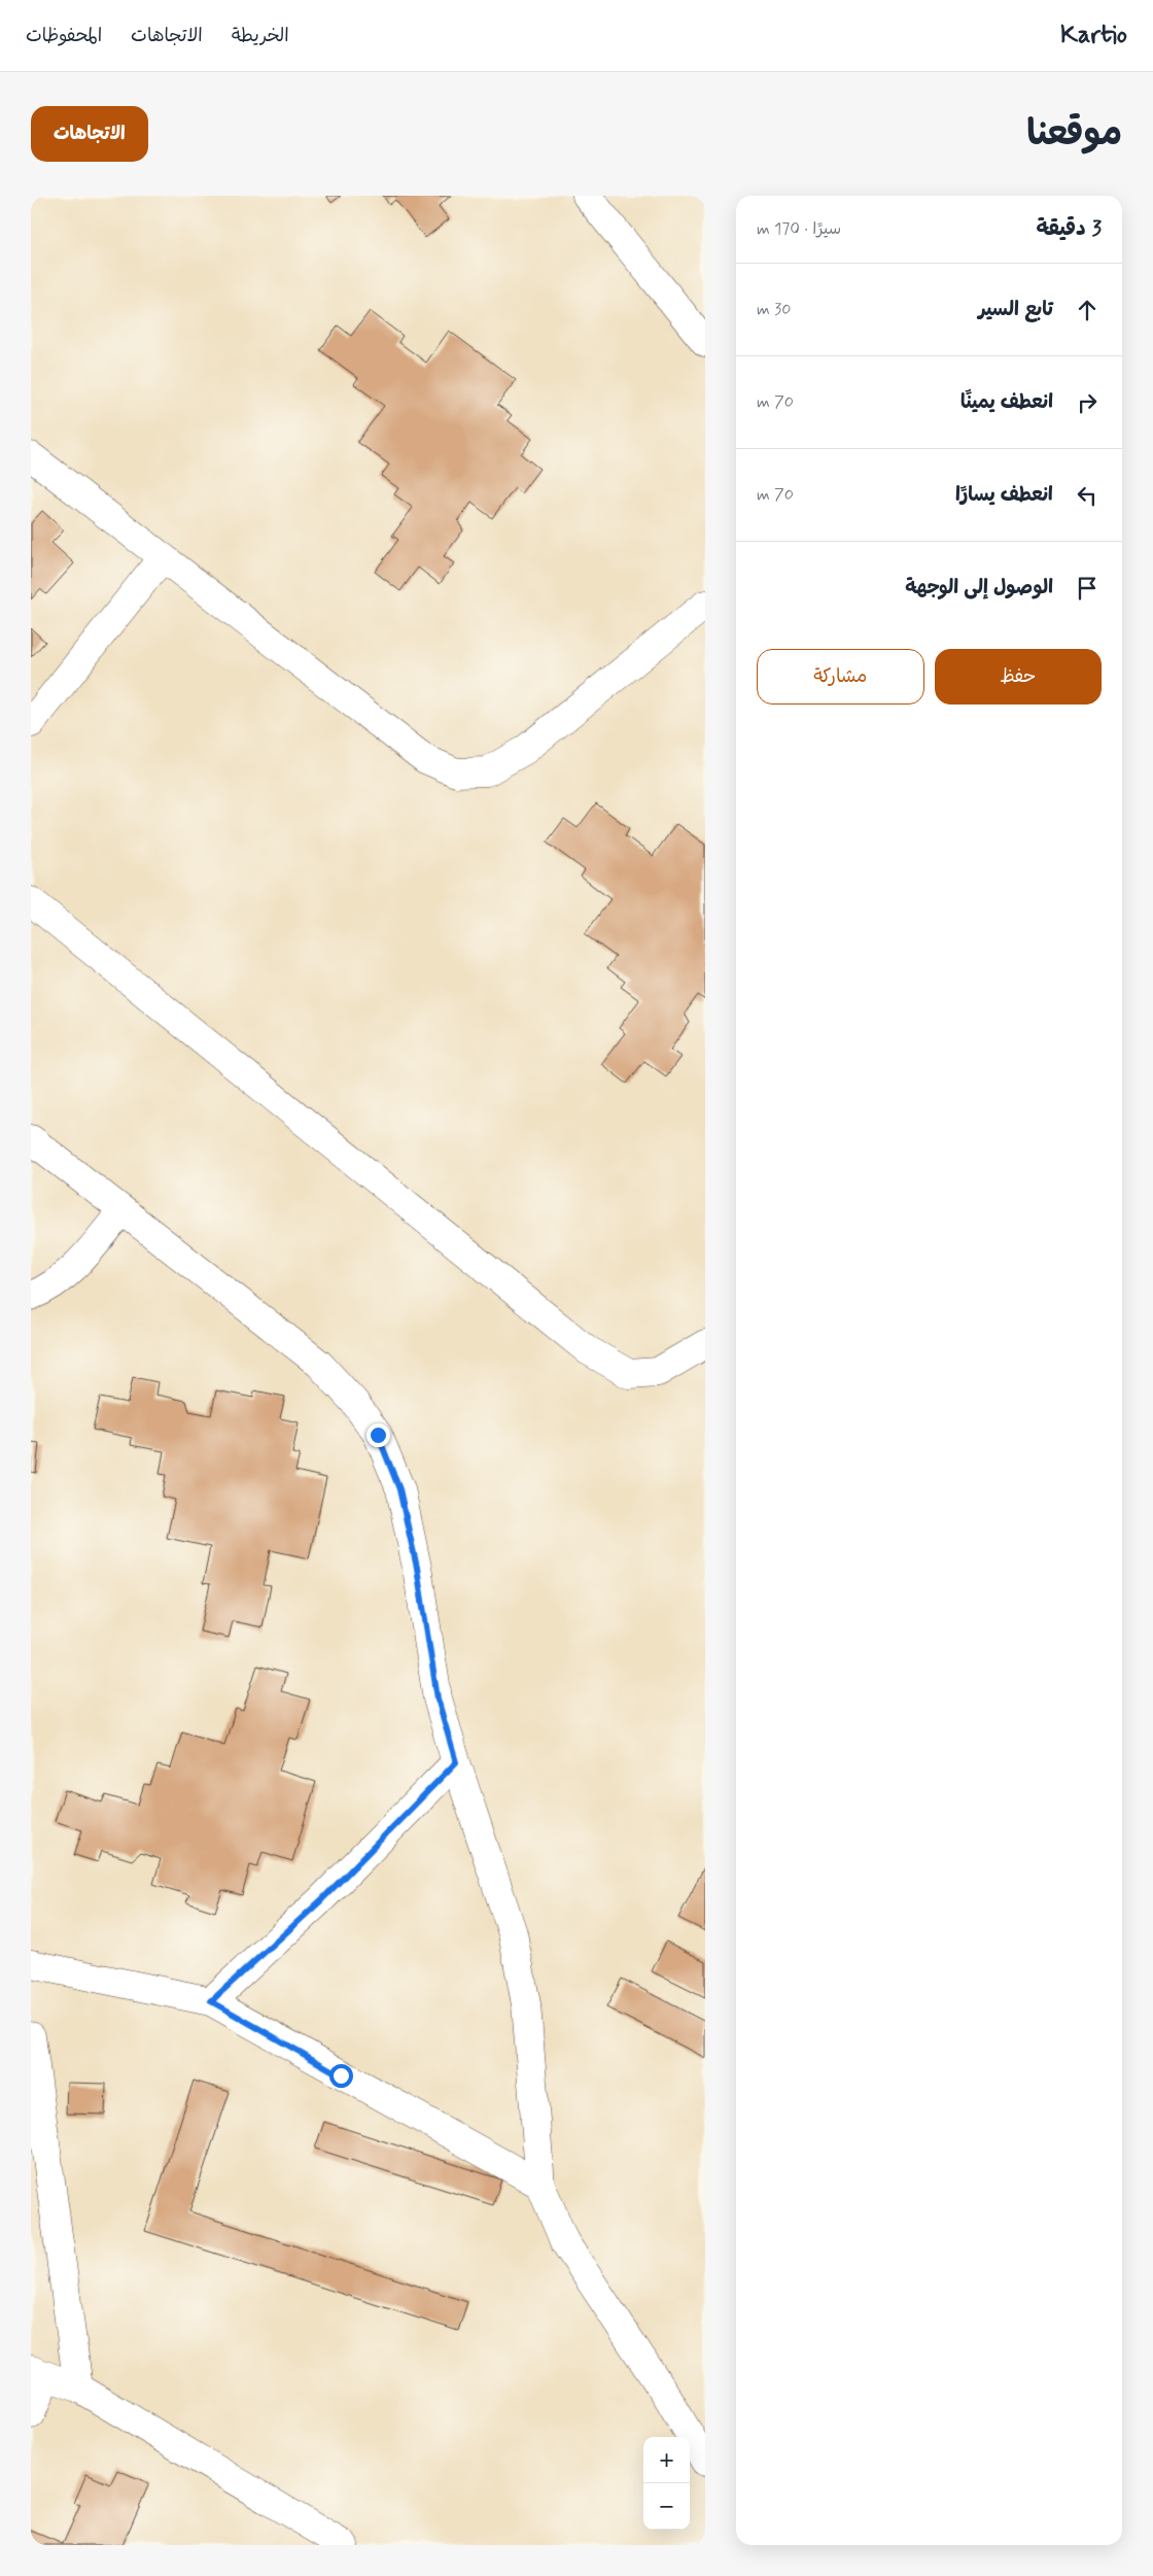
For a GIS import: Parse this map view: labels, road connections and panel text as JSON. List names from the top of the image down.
{
  "page": {
    "header": "Kartio",
    "nav": ["الخريطة", "الاتجاهات", "المحفوظات"],
    "title": "موقعنا",
    "buttons": [
      "الاتجاهات",
      ["حفظ", "مشاركة"]
    ],
    "heading": ["3 دقيقة", "سيرًا · 170 m"],
    "list": [
      ["تابع السير", "30 m"],
      ["انعطف يمينًا", "70 m"],
      ["انعطف يسارًا", "70 m"],
      "الوصول إلى الوجهة"
    ],
    "map_buttons": ["+", "−"]
  }
}
